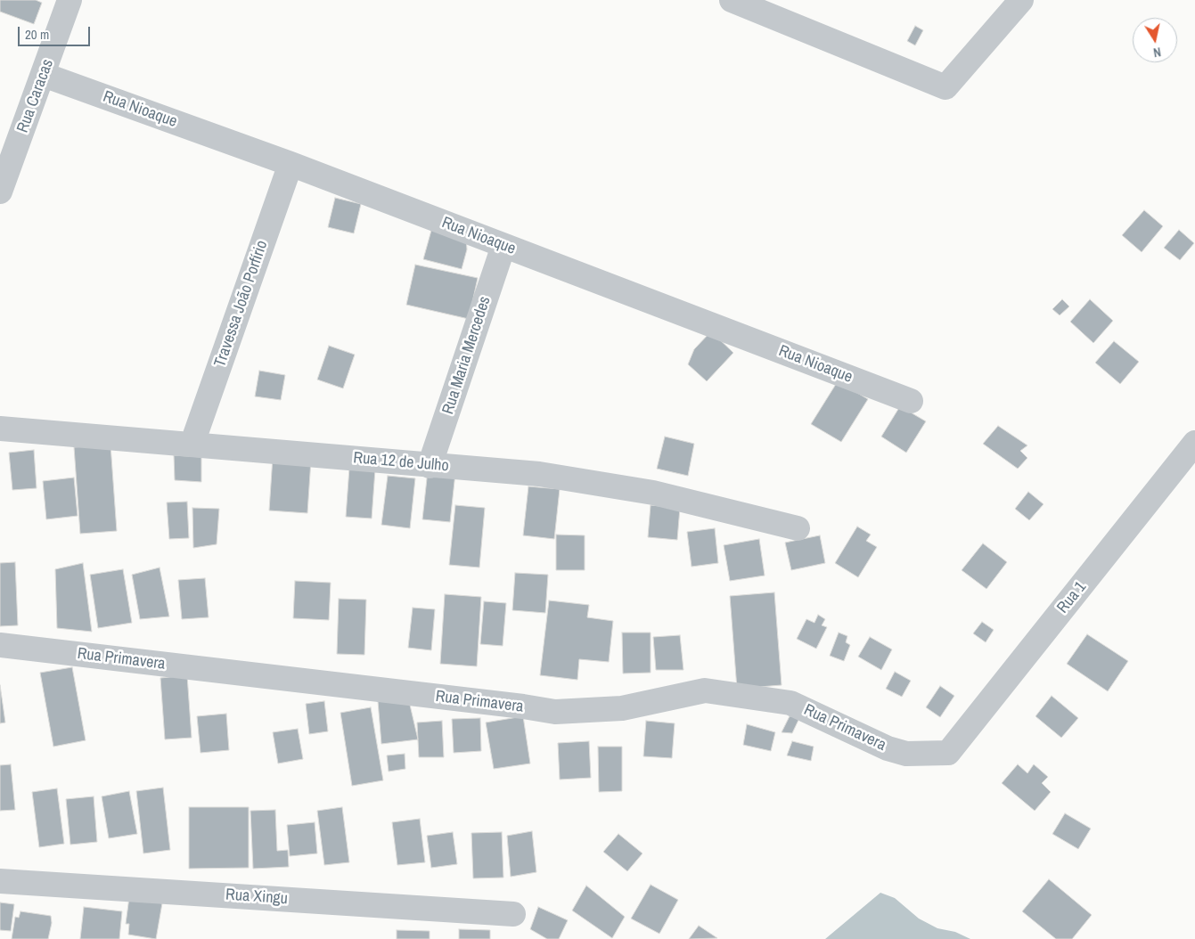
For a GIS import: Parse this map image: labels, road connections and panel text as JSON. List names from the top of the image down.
{
  "streets": {
    "street": [
      "Rua Caracas",
      "Rua Nioaque",
      "Travessa João Porfírio",
      "Rua Maria Mercedes",
      "Rua 12 de Julho",
      "Rua 1",
      "Rua Primavera",
      "Rua Xingu"
    ]
  },
  "crossings": [
    ["Rua Caracas", "Rua Nioaque"],
    ["Rua Nioaque", "Travessa João Porfírio"],
    ["Rua Nioaque", "Rua Maria Mercedes"],
    ["Travessa João Porfírio", "Rua 12 de Julho"],
    ["Rua Maria Mercedes", "Rua 12 de Julho"],
    ["Rua 1", "Rua Primavera"]
  ],
  "scale_bar": "20 m",
  "north": "bottom"
}
